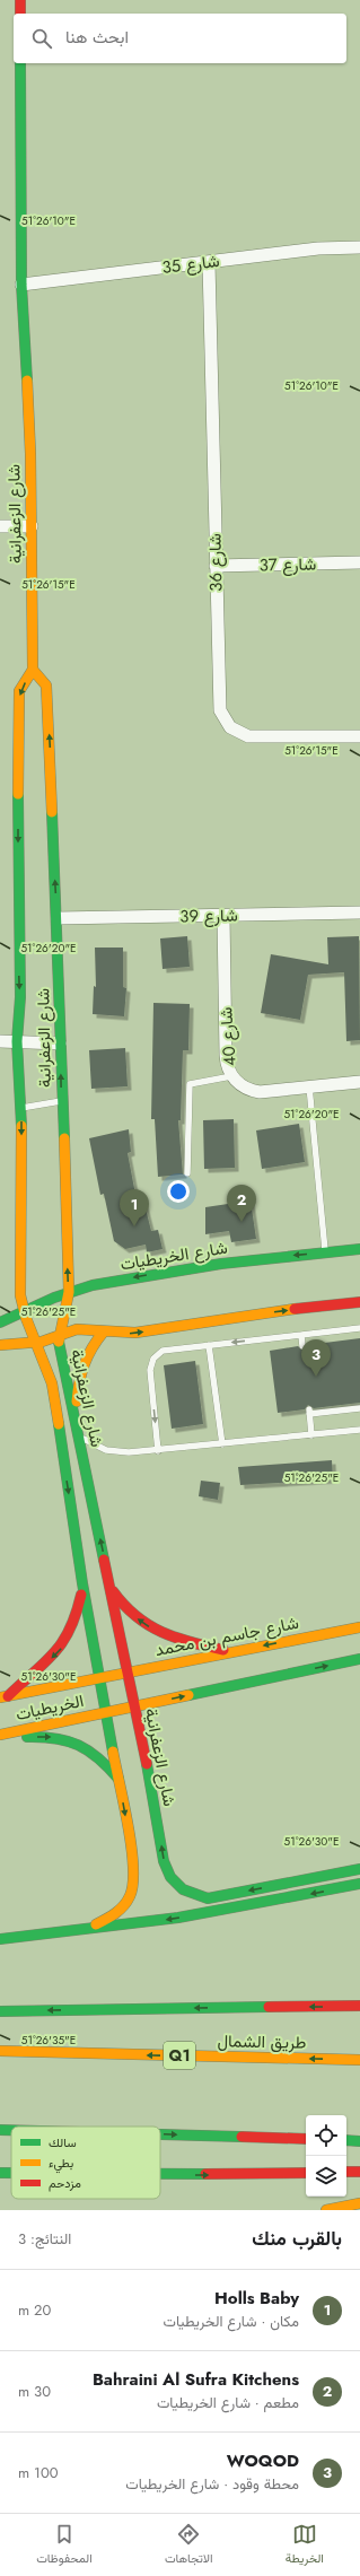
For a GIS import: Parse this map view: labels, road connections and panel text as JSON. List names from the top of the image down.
{
  "streets": {
    "main road": [
      "شارع الزعفرانية",
      "شارع الخريطيات",
      "شارع جاسم بن محمد",
      "الخريطيات",
      "طريق الشمال",
      "Q1"
    ],
    "street": [
      "شارع 35",
      "شارع 36",
      "شارع 37",
      "شارع 39",
      "شارع 40"
    ]
  },
  "crossings": [
    ["شارع 35", "شارع الزعفرانية"],
    ["شارع 35", "شارع 36"],
    ["شارع الزعفرانية", "شارع 39"],
    ["شارع الزعفرانية", "شارع الخريطيات"],
    ["شارع الزعفرانية", "شارع جاسم بن محمد"],
    ["شارع الزعفرانية", "الخريطيات"],
    ["شارع 36", "شارع 37"],
    ["شارع 39", "شارع 40"],
    ["شارع جاسم بن محمد", "الخريطيات"]
  ],
  "legend": ["سالك", "بطيء", "مزدحم"],
  "page": {
    "search": "ابحث هنا",
    "pins": ["2", "1", "3"],
    "heading": ["بالقرب منك", "النتائج: 3"],
    "list": [
      {
        "mark": "1",
        "name": "Holls Baby",
        "note": "مكان · شارع الخريطيات",
        "value": "20 m"
      },
      {
        "mark": "2",
        "name": "Bahraini Al Sufra Kitchens",
        "note": "مطعم · شارع الخريطيات",
        "value": "30 m"
      },
      {
        "mark": "3",
        "name": "WOQOD",
        "note": "محطة وقود · شارع الخريطيات",
        "value": "100 m"
      }
    ],
    "nav": ["الخريطة", "الاتجاهات", "المحفوظات"]
  },
  "coordinates": [
    "51°26'10\"E",
    "51°26'15\"E",
    "51°26'20\"E",
    "51°26'25\"E",
    "51°26'30\"E",
    "51°26'35\"E"
  ]
}
